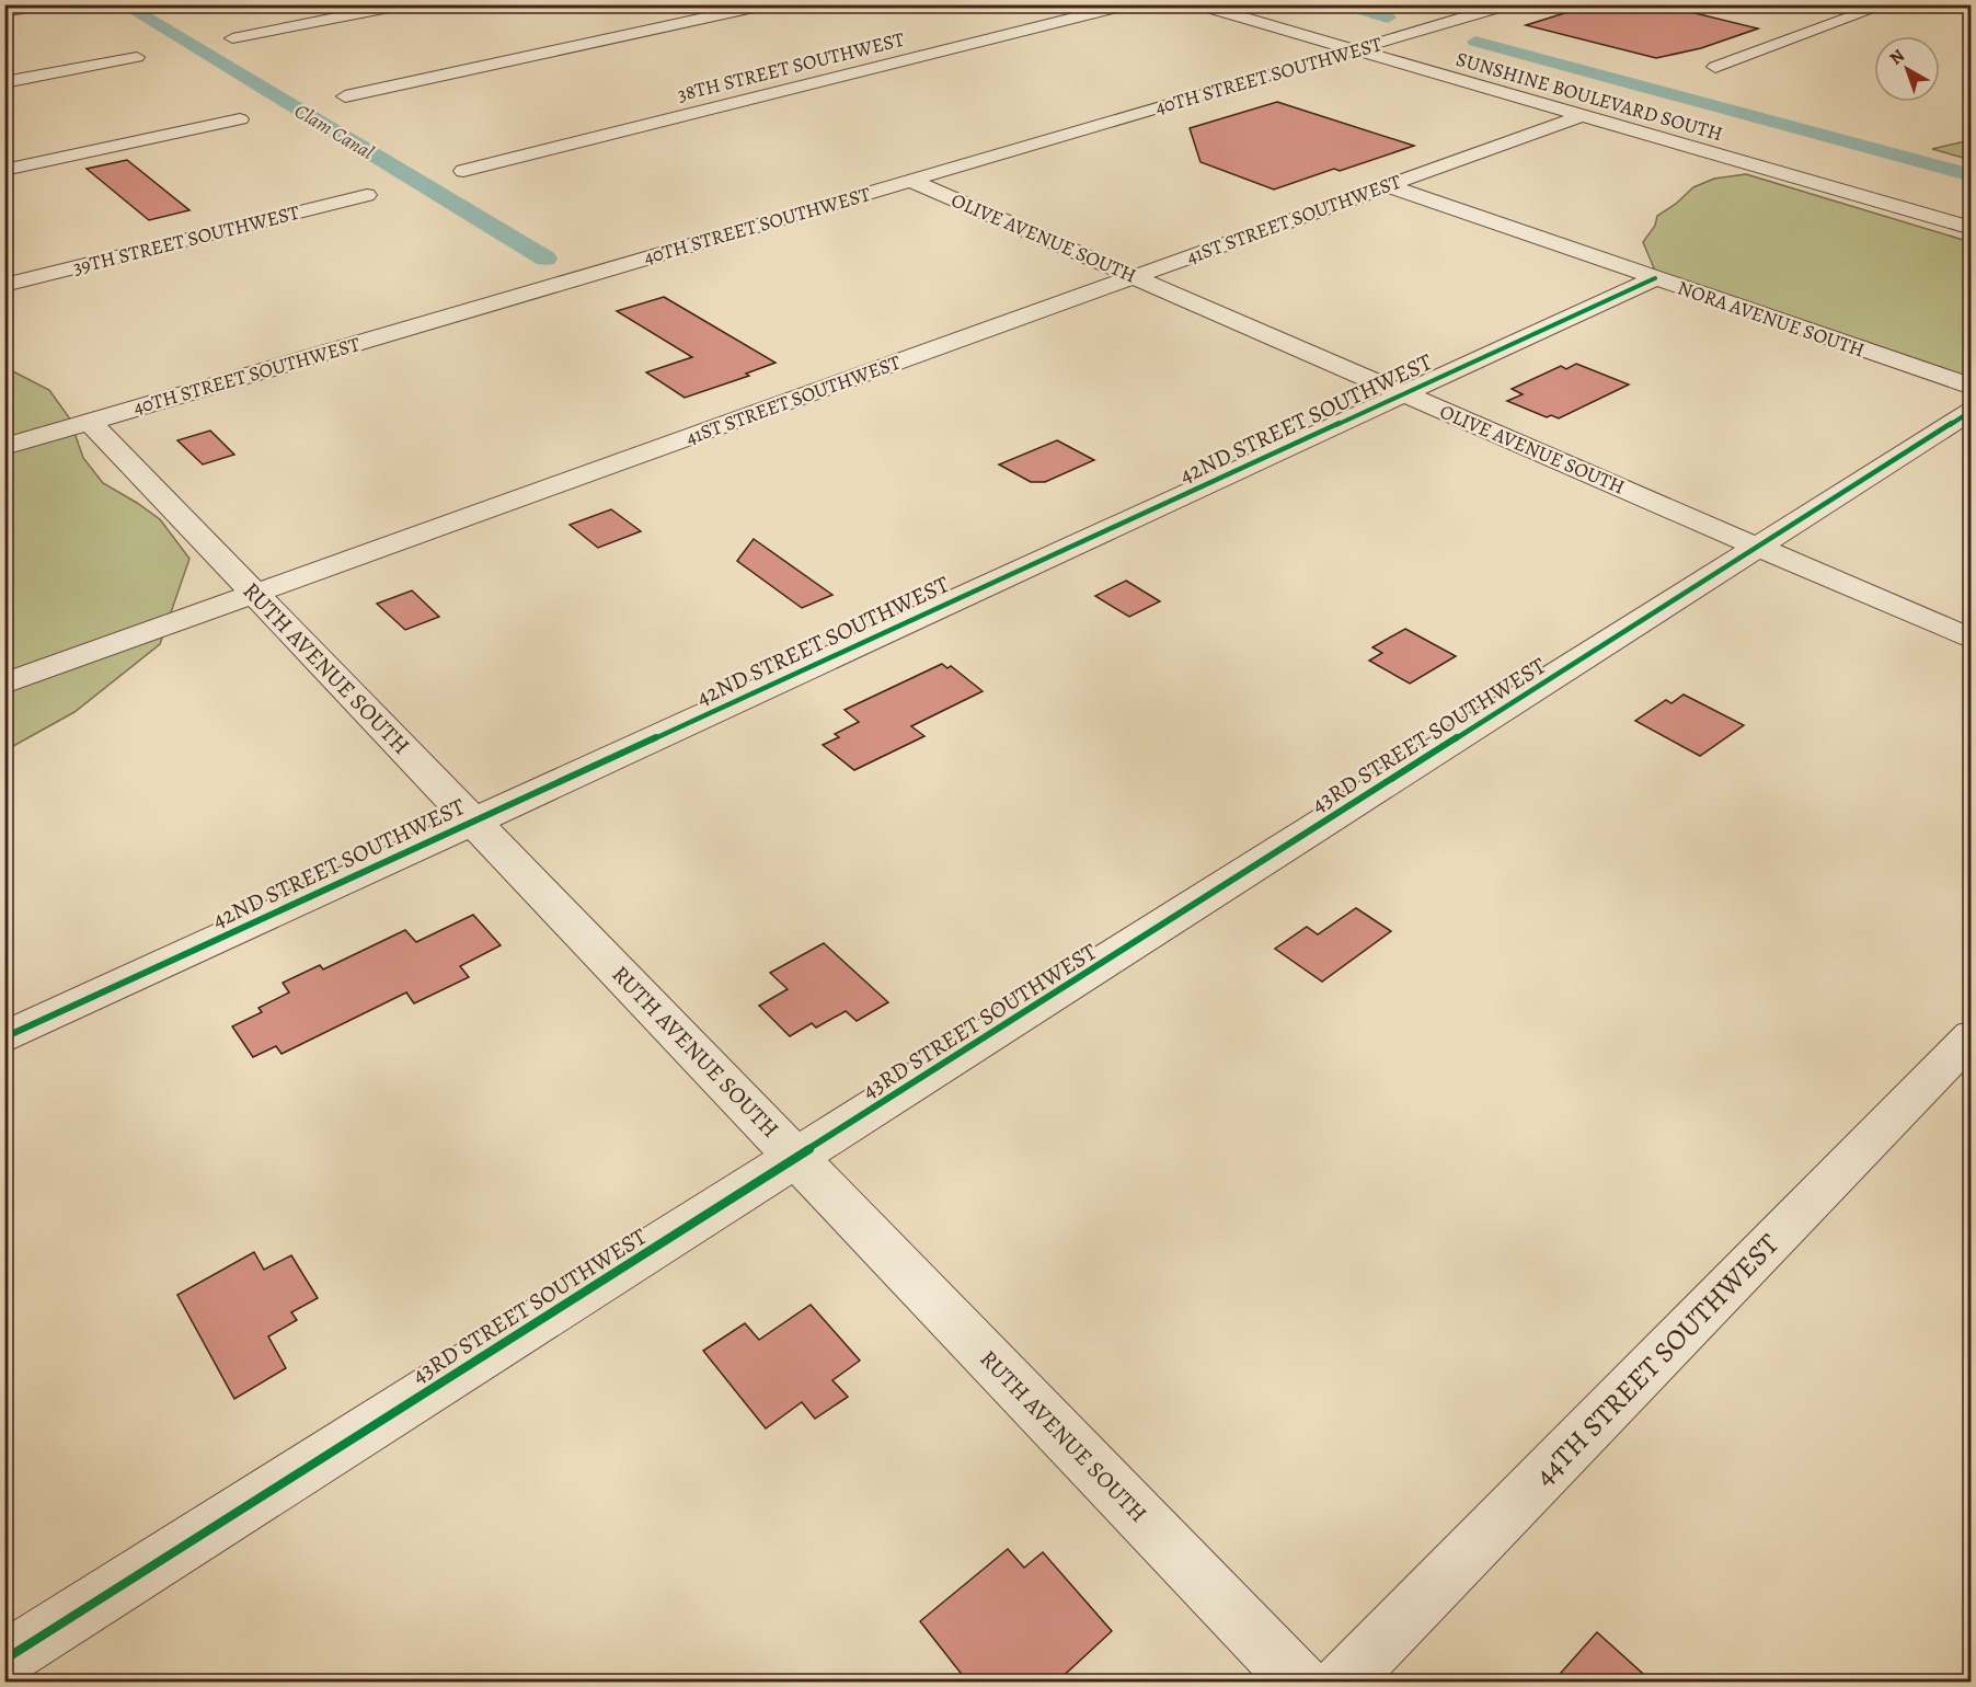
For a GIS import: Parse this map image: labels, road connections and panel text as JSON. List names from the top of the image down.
{
  "streets": {
    "street": [
      "38TH STREET SOUTHWEST",
      "40TH STREET SOUTHWEST",
      "SUNSHINE BOULEVARD SOUTH",
      "41ST STREET SOUTHWEST",
      "OLIVE AVENUE SOUTH",
      "39TH STREET SOUTHWEST",
      "NORA AVENUE SOUTH",
      "42ND STREET SOUTHWEST",
      "RUTH AVENUE SOUTH",
      "43RD STREET SOUTHWEST",
      "44TH STREET SOUTHWEST"
    ]
  },
  "crossings": [
    ["40TH STREET SOUTHWEST", "SUNSHINE BOULEVARD SOUTH"],
    ["40TH STREET SOUTHWEST", "OLIVE AVENUE SOUTH"],
    ["40TH STREET SOUTHWEST", "RUTH AVENUE SOUTH"],
    ["SUNSHINE BOULEVARD SOUTH", "41ST STREET SOUTHWEST"],
    ["41ST STREET SOUTHWEST", "OLIVE AVENUE SOUTH"],
    ["41ST STREET SOUTHWEST", "NORA AVENUE SOUTH"],
    ["41ST STREET SOUTHWEST", "RUTH AVENUE SOUTH"],
    ["OLIVE AVENUE SOUTH", "42ND STREET SOUTHWEST"],
    ["OLIVE AVENUE SOUTH", "43RD STREET SOUTHWEST"],
    ["NORA AVENUE SOUTH", "42ND STREET SOUTHWEST"],
    ["42ND STREET SOUTHWEST", "RUTH AVENUE SOUTH"],
    ["RUTH AVENUE SOUTH", "43RD STREET SOUTHWEST"]
  ],
  "water": ["Clam Canal"],
  "north": "top left"
}
